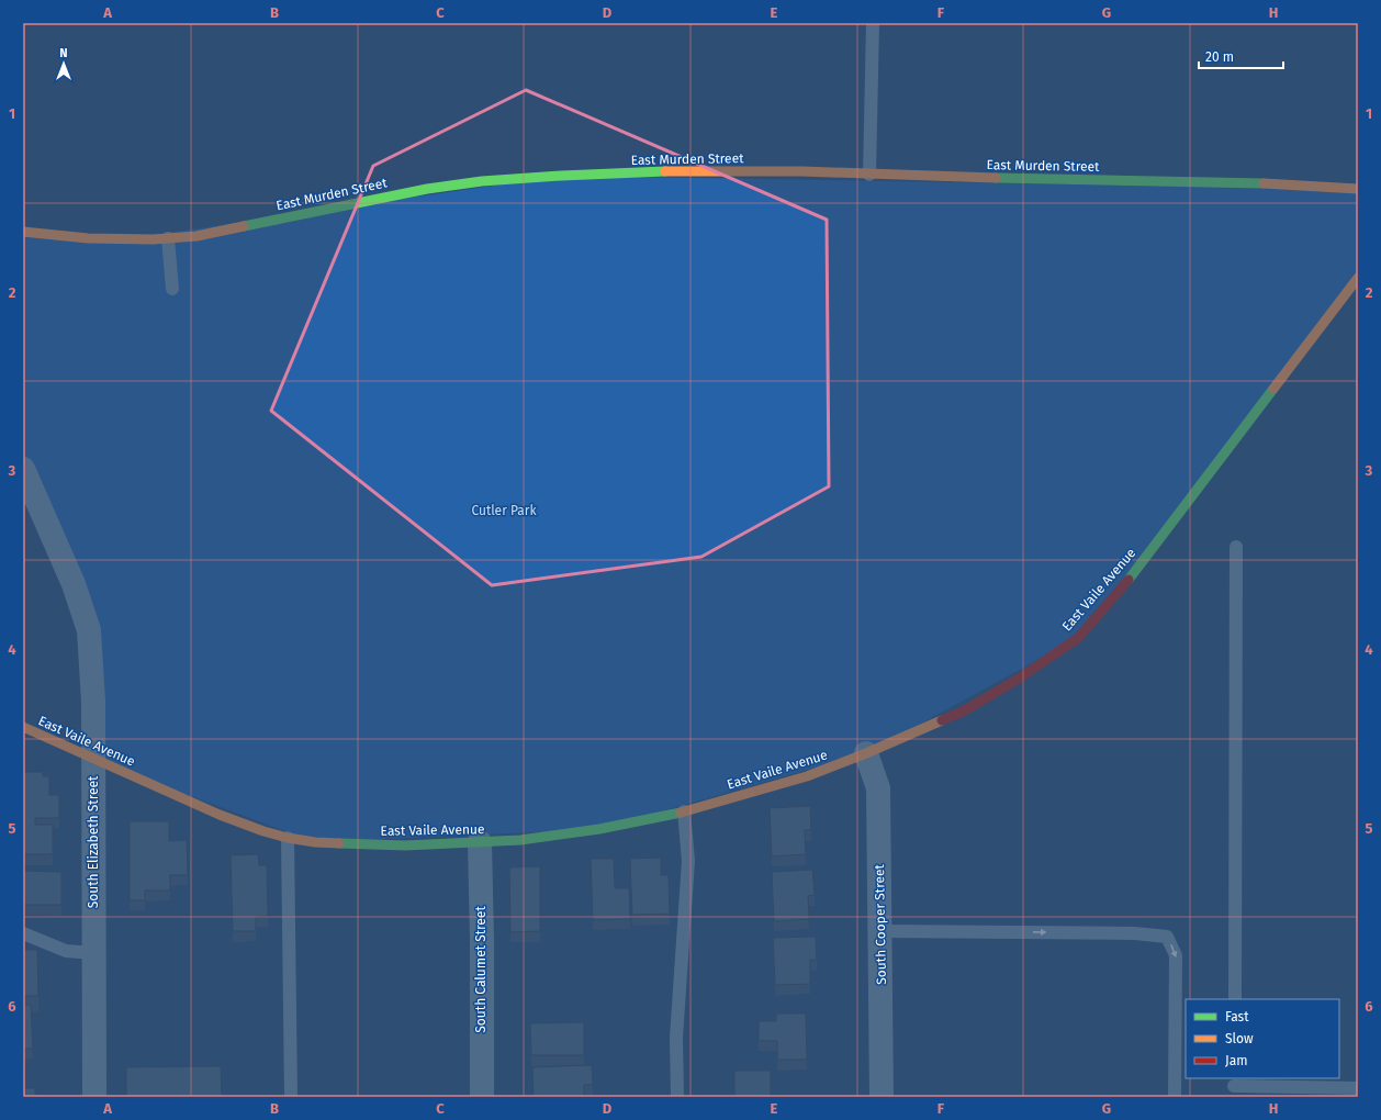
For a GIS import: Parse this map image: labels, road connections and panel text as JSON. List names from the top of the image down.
{
  "streets": {
    "street": [
      "East Murden Street",
      "East Vaile Avenue",
      "South Elizabeth Street",
      "South Cooper Street",
      "South Calumet Street"
    ]
  },
  "crossings": [
    ["East Vaile Avenue", "South Elizabeth Street"],
    ["East Vaile Avenue", "South Cooper Street"],
    ["East Vaile Avenue", "South Calumet Street"]
  ],
  "parks": ["Cutler Park"],
  "legend": ["Fast", "Slow", "Jam"],
  "scale_bar": "20 m",
  "north": "top",
  "grid": {
    "columns": [
      "A",
      "B",
      "C",
      "D",
      "E",
      "F",
      "G",
      "H"
    ],
    "rows": [
      "1",
      "2",
      "3",
      "4",
      "5",
      "6"
    ]
  }
}
